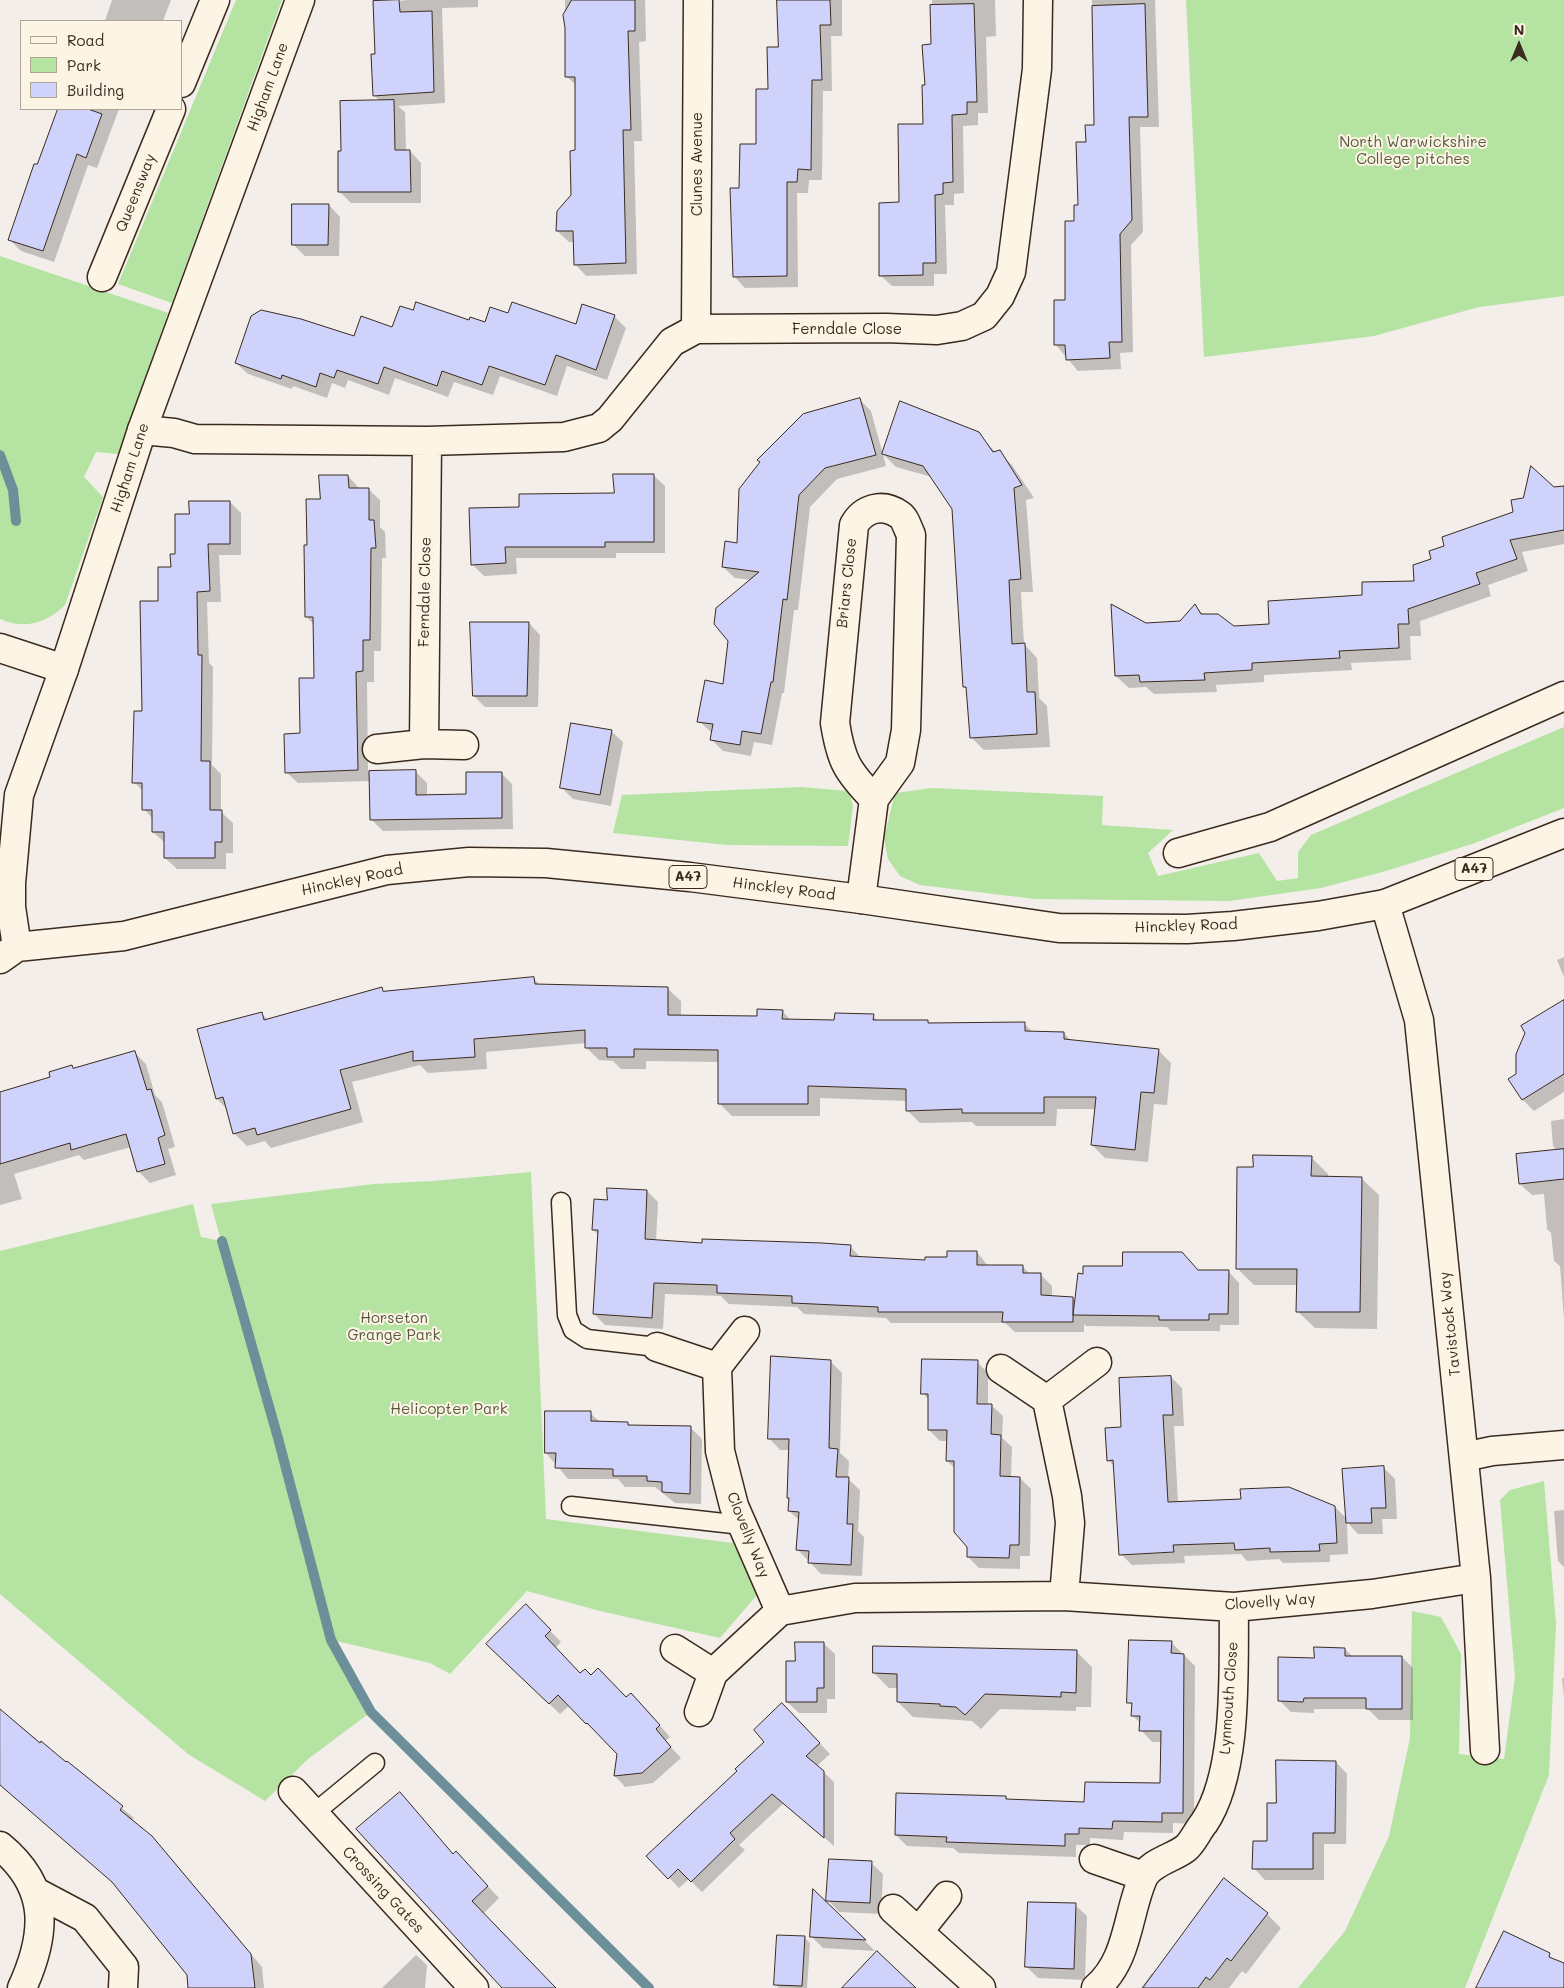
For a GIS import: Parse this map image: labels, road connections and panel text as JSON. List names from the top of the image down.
{
  "streets": {
    "street": [
      "Higham Lane",
      "Clunes Avenue",
      "Queensway",
      "Ferndale Close",
      "Briars Close",
      "A47",
      "Hinckley Road",
      "Tavistock Way",
      "Clovelly Way",
      "Lynmouth Close",
      "Crossing Gates"
    ]
  },
  "crossings": [
    ["Higham Lane", "Hinckley Road"],
    ["Clunes Avenue", "Ferndale Close"],
    ["Briars Close", "Hinckley Road"],
    ["Hinckley Road", "Tavistock Way"],
    ["Tavistock Way", "Clovelly Way"],
    ["Clovelly Way", "Lynmouth Close"]
  ],
  "parks": ["North Warwickshire College pitches", "Horseton Grange Park", "Helicopter Park"],
  "legend": ["Road", "Park", "Building"],
  "north": "top"
}
